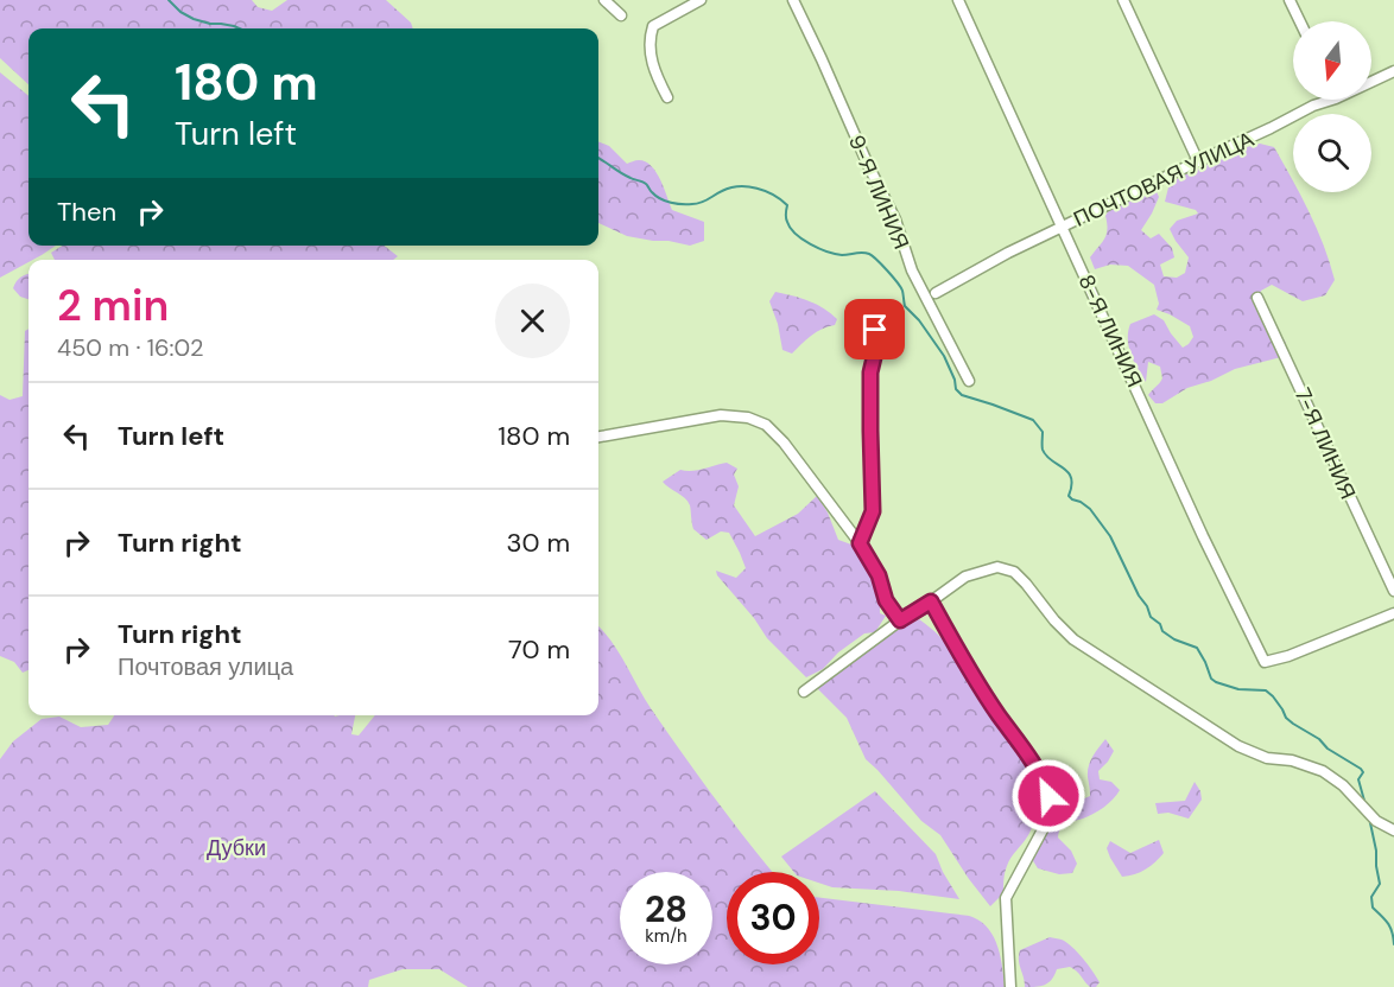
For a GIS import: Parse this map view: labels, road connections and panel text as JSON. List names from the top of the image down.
{
  "streets": {
    "street": [
      "ПОЧТОВАЯ УЛИЦА",
      "9-Я ЛИНИЯ",
      "8-Я ЛИНИЯ",
      "7-Я ЛИНИЯ"
    ]
  },
  "crossings": [
    ["ПОЧТОВАЯ УЛИЦА", "8-Я ЛИНИЯ"]
  ],
  "parks": ["Дубки"],
  "north": "bottom",
  "page": {
    "turn": ["180 m", "Turn left"],
    "then": "Then",
    "heading": ["2 min", "450 m · 16:02"],
    "list": [
      {
        "name": "Turn left",
        "value": "180 m"
      },
      {
        "name": "Turn right",
        "value": "30 m"
      },
      {
        "name": "Turn right",
        "note": "Почтовая улица",
        "value": "70 m"
      }
    ],
    "speed": "28 km/h",
    "limit": "30"
  }
}
